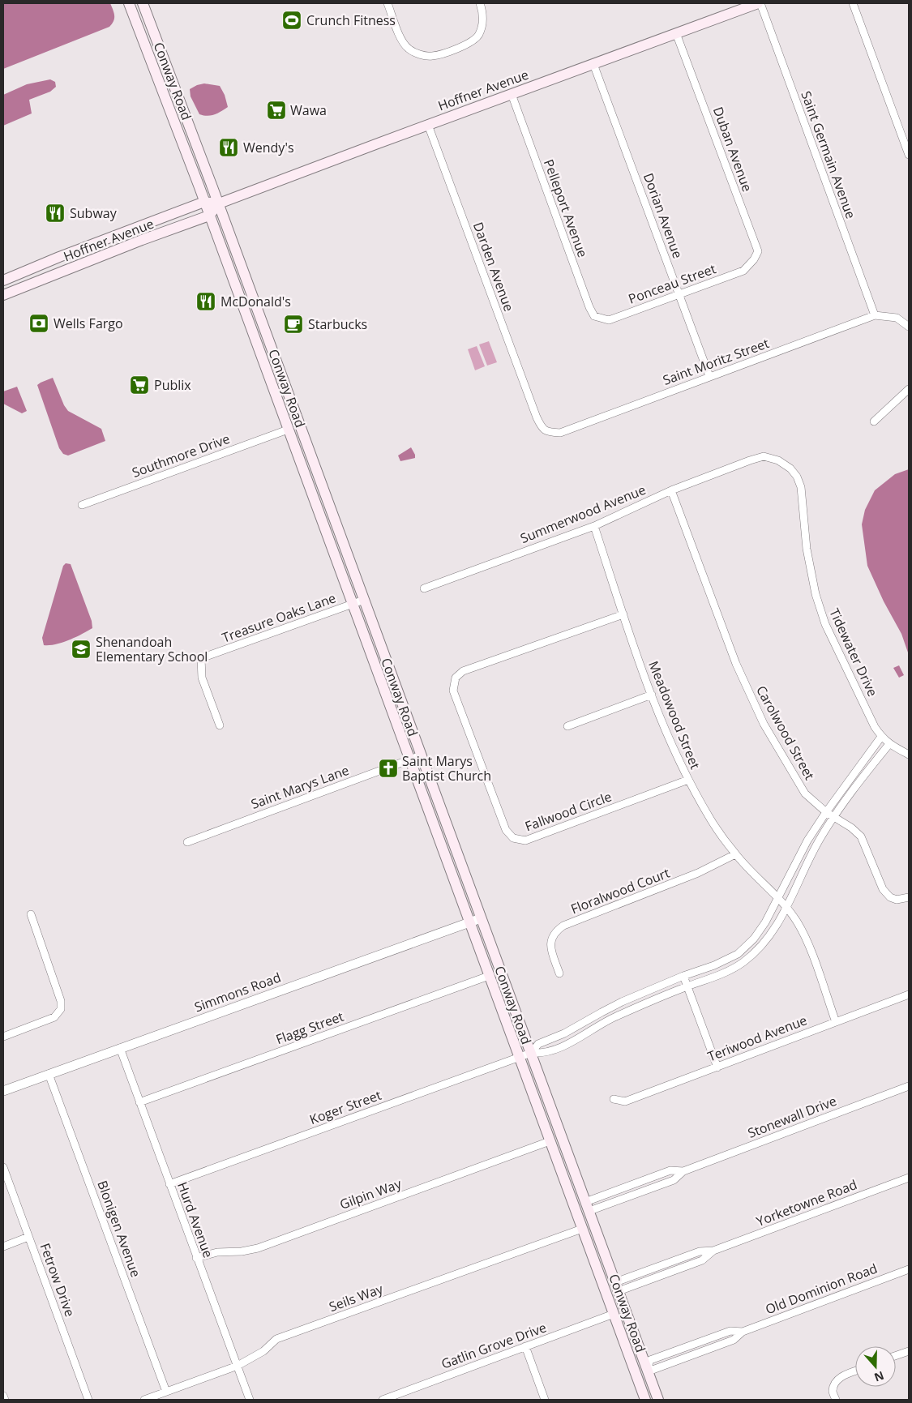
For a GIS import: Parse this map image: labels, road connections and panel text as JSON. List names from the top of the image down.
{
  "streets": {
    "main road": ["Conway Road", "Hoffner Avenue"],
    "street": [
      "Duban Avenue",
      "Saint Germain Avenue",
      "Pelleport Avenue",
      "Dorian Avenue",
      "Darden Avenue",
      "Ponceau Street",
      "Saint Moritz Street",
      "Southmore Drive",
      "Summerwood Avenue",
      "Treasure Oaks Lane",
      "Tidewater Drive",
      "Meadowood Street",
      "Carolwood Street",
      "Saint Marys Lane",
      "Fallwood Circle",
      "Floralwood Court",
      "Simmons Road",
      "Flagg Street",
      "Teriwood Avenue",
      "Koger Street",
      "Stonewall Drive",
      "Gilpin Way",
      "Yorketowne Road",
      "Hurd Avenue",
      "Blonigen Avenue",
      "Fetrow Drive",
      "Old Dominion Road",
      "Seils Way",
      "Gatlin Grove Drive"
    ]
  },
  "crossings": [
    ["Conway Road", "Hoffner Avenue"],
    ["Conway Road", "Southmore Drive"],
    ["Conway Road", "Treasure Oaks Lane"],
    ["Conway Road", "Saint Marys Lane"],
    ["Conway Road", "Simmons Road"],
    ["Conway Road", "Flagg Street"],
    ["Conway Road", "Koger Street"],
    ["Conway Road", "Stonewall Drive"],
    ["Conway Road", "Gilpin Way"],
    ["Conway Road", "Yorketowne Road"],
    ["Conway Road", "Old Dominion Road"],
    ["Conway Road", "Seils Way"],
    ["Conway Road", "Gatlin Grove Drive"],
    ["Hoffner Avenue", "Duban Avenue"],
    ["Hoffner Avenue", "Saint Germain Avenue"],
    ["Hoffner Avenue", "Pelleport Avenue"],
    ["Hoffner Avenue", "Dorian Avenue"],
    ["Hoffner Avenue", "Darden Avenue"],
    ["Duban Avenue", "Ponceau Street"],
    ["Saint Germain Avenue", "Saint Moritz Street"],
    ["Pelleport Avenue", "Ponceau Street"],
    ["Dorian Avenue", "Ponceau Street"],
    ["Dorian Avenue", "Saint Moritz Street"],
    ["Darden Avenue", "Saint Moritz Street"],
    ["Summerwood Avenue", "Tidewater Drive"],
    ["Summerwood Avenue", "Meadowood Street"],
    ["Summerwood Avenue", "Carolwood Street"],
    ["Meadowood Street", "Fallwood Circle"],
    ["Meadowood Street", "Floralwood Court"],
    ["Meadowood Street", "Teriwood Avenue"],
    ["Simmons Road", "Hurd Avenue"],
    ["Simmons Road", "Blonigen Avenue"],
    ["Flagg Street", "Hurd Avenue"],
    ["Koger Street", "Hurd Avenue"],
    ["Gilpin Way", "Hurd Avenue"],
    ["Hurd Avenue", "Seils Way"],
    ["Blonigen Avenue", "Seils Way"]
  ],
  "places": {
    "sports": ["Crunch Fitness"],
    "supermarket": ["Wawa", "Publix"],
    "restaurant": ["Wendy's", "Subway", "McDonald's"],
    "bank": ["Wells Fargo"],
    "cafe": ["Starbucks"],
    "school or university": ["Shenandoah Elementary School"],
    "church": ["Saint Marys Baptist Church"]
  },
  "north": "bottom"
}
